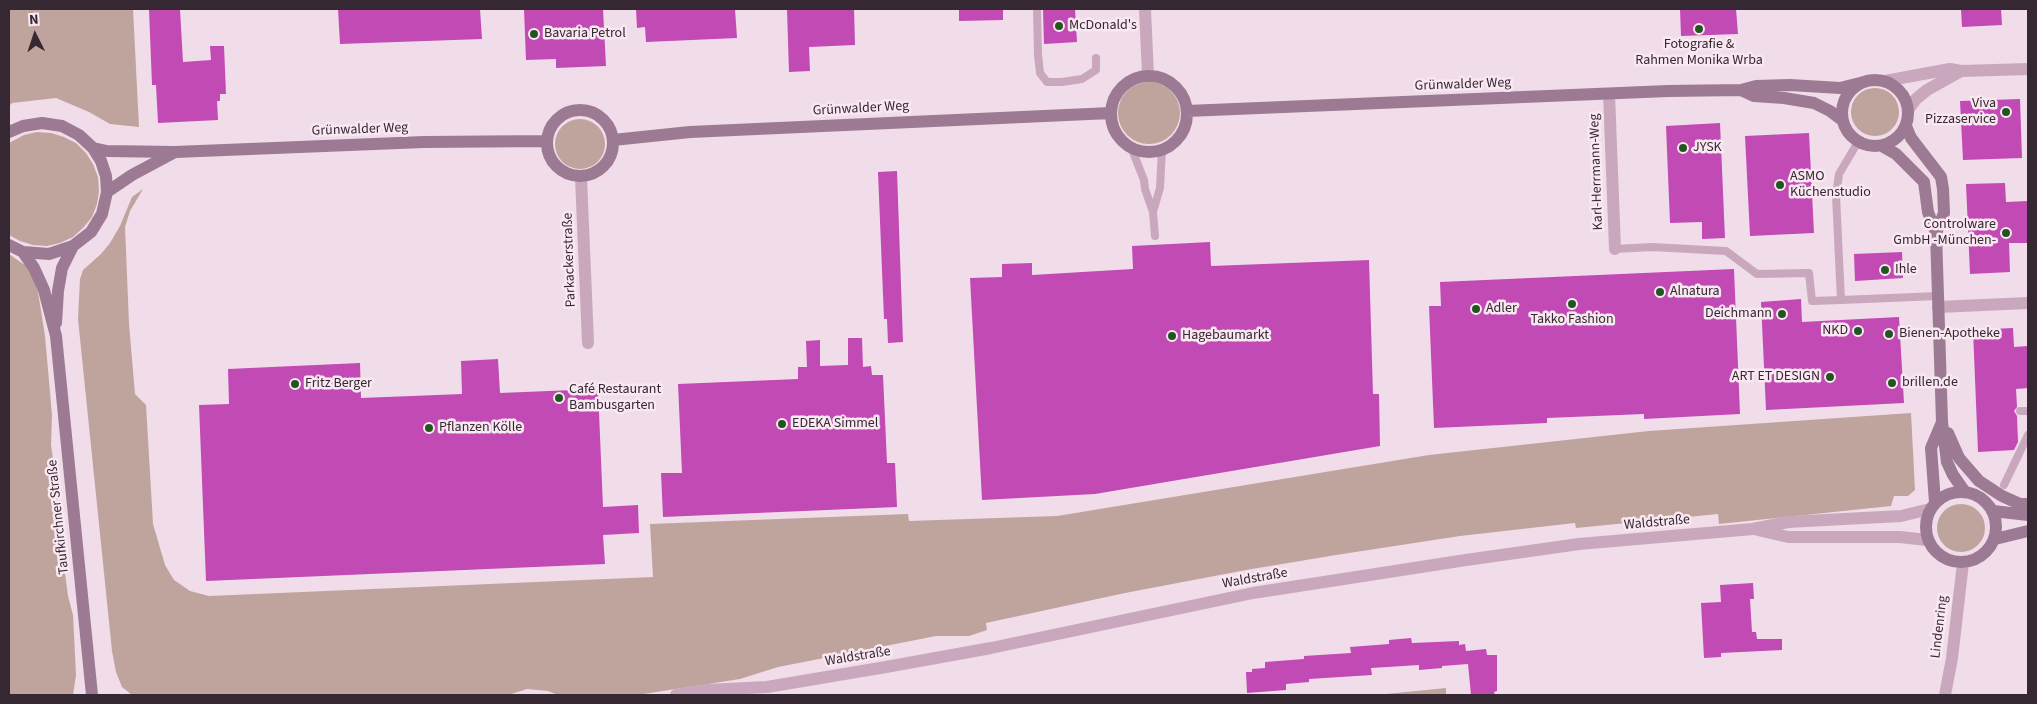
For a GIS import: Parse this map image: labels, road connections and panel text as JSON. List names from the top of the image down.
{
  "streets": {
    "main road": ["Grünwalder Weg", "Taufkirchner Straße", "Waldstraße"],
    "street": ["Karl-Herrmann-Weg", "Parkackerstraße", "Lindenring"]
  },
  "crossings": [
    ["Grünwalder Weg", "Karl-Herrmann-Weg"],
    ["Grünwalder Weg", "Parkackerstraße"],
    ["Waldstraße", "Lindenring"]
  ],
  "places": [
    "McDonald's",
    "Fotografie & Rahmen Monika Wrba",
    "Bavaria Petrol",
    "Viva Pizzaservice",
    "JYSK",
    "ASMO Küchenstudio",
    "Controlware GmbH -München-",
    "Ihle",
    "Alnatura",
    "Takko Fashion",
    "Adler",
    "Deichmann",
    "NKD",
    "Bienen-Apotheke",
    "Hagebaumarkt",
    "ART ET DESIGN",
    "brillen.de",
    "Fritz Berger",
    "Café Restaurant Bambusgarten",
    "EDEKA Simmel",
    "Pflanzen Kölle"
  ],
  "north": "top"
}
